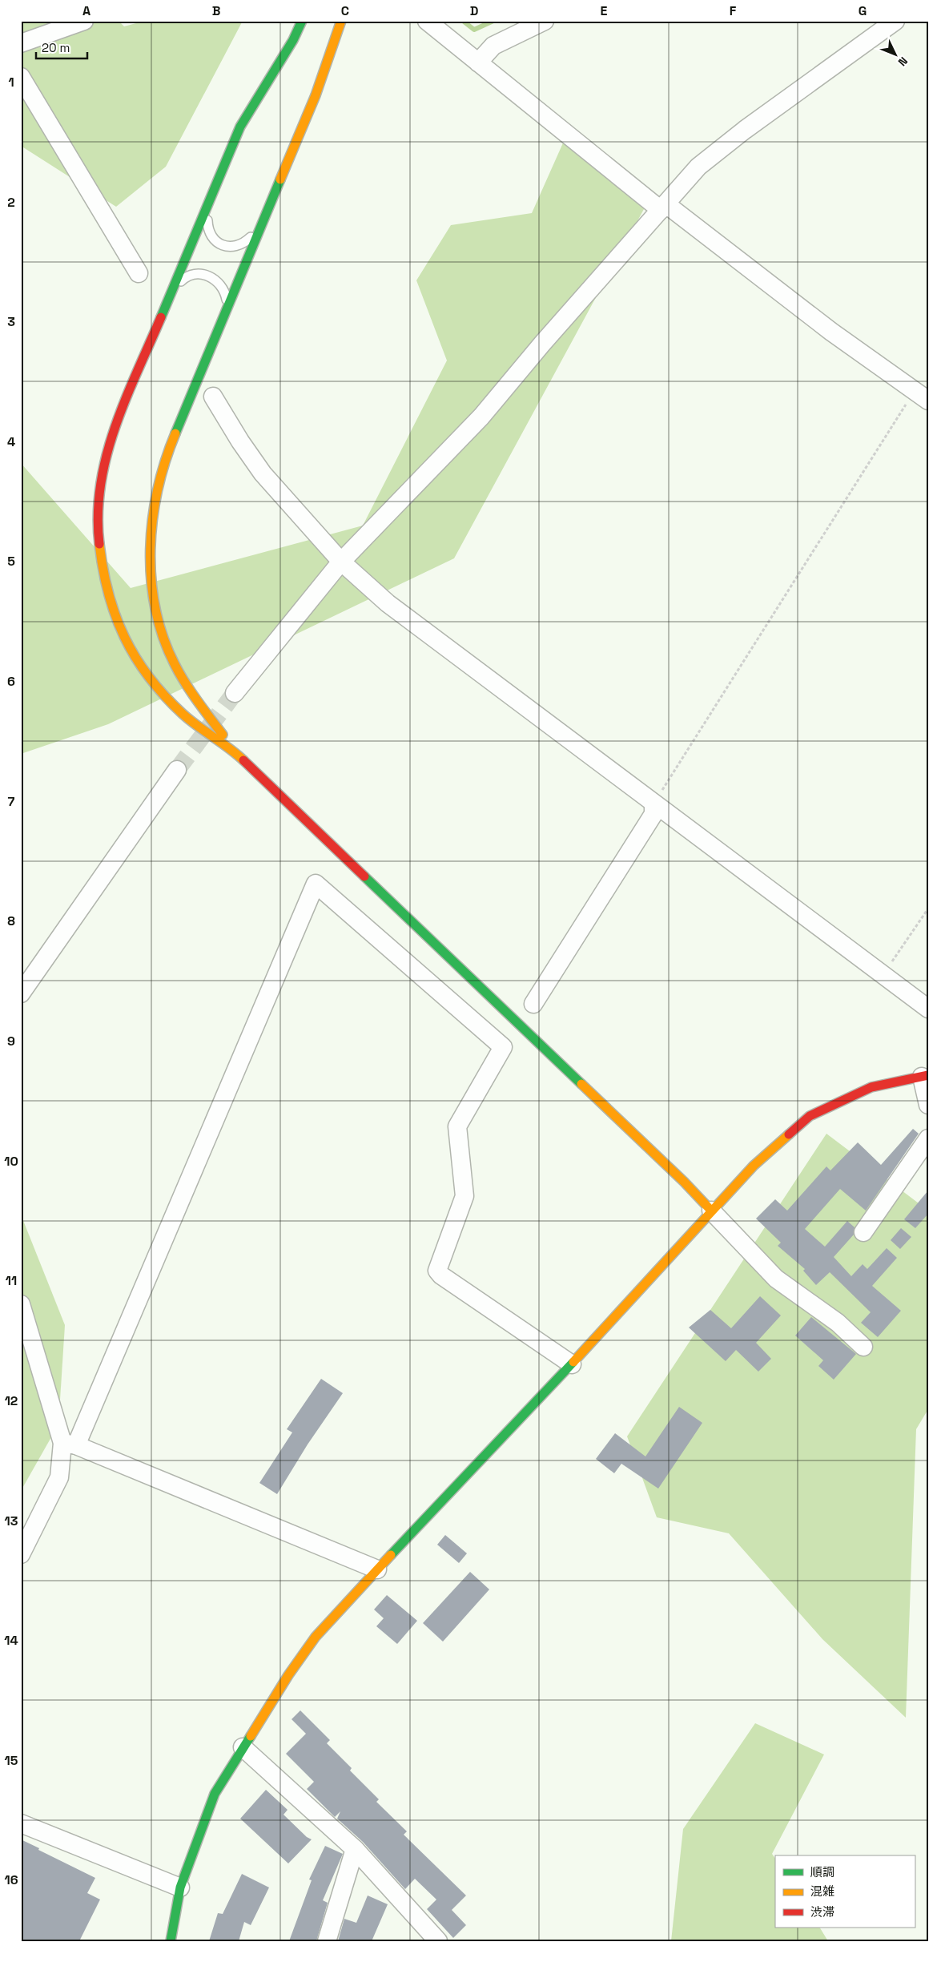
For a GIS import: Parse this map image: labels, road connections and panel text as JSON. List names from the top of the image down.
{
  "legend": ["順調", "混雑", "渋滞"],
  "scale_bar": "20 m",
  "north": "bottom right",
  "grid": {
    "columns": [
      "A",
      "B",
      "C",
      "D",
      "E",
      "F",
      "G"
    ],
    "rows": [
      "1",
      "2",
      "3",
      "4",
      "5",
      "6",
      "7",
      "8",
      "9",
      "10",
      "11",
      "12",
      "13",
      "14",
      "15",
      "16"
    ]
  }
}
